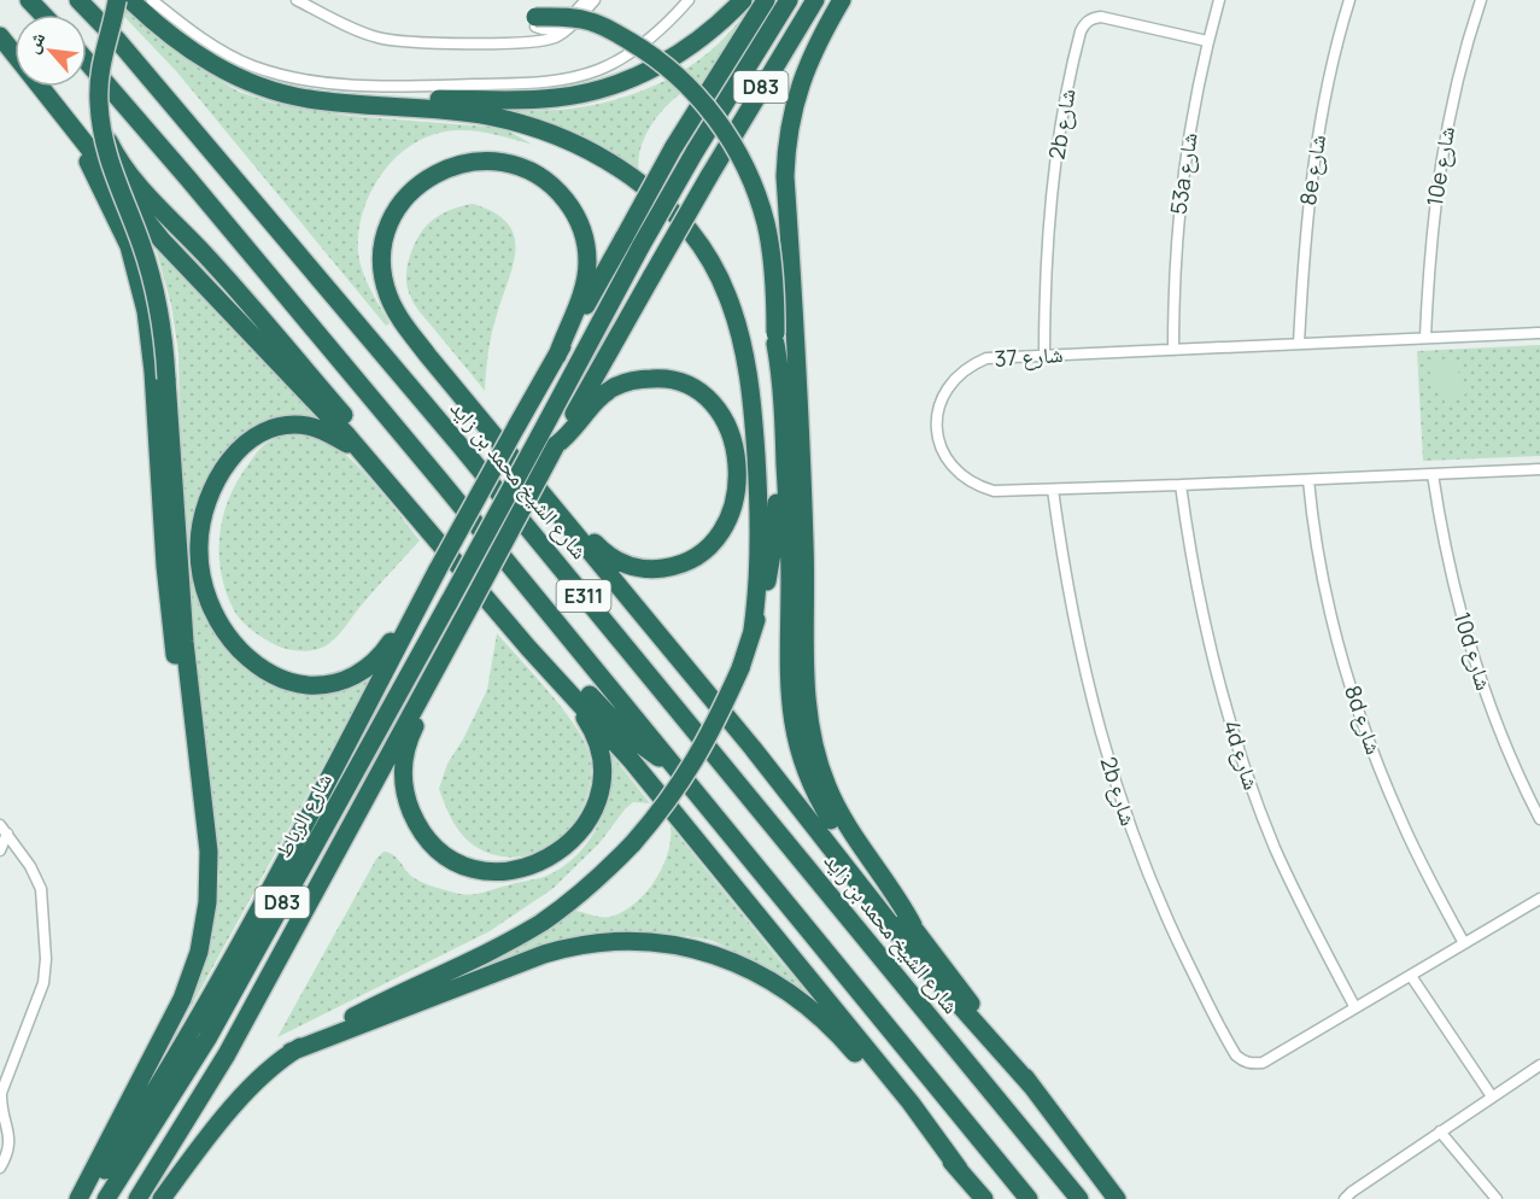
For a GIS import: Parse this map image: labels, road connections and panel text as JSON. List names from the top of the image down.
{
  "streets": {
    "highway": [
      "D83",
      "شارع الشيخ محمد بن زايد",
      "E311",
      "شارع الرباط"
    ],
    "street": [
      "2b شارع",
      "10e شارع",
      "8e شارع",
      "53a شارع",
      "شارع 37",
      "10d شارع",
      "8d شارع",
      "4d شارع"
    ]
  },
  "crossings": [
    ["D83", "شارع الرباط"],
    ["2b شارع", "53a شارع"],
    ["2b شارع", "شارع 37"],
    ["2b شارع", "4d شارع"],
    ["10e شارع", "شارع 37"],
    ["8e شارع", "شارع 37"],
    ["53a شارع", "شارع 37"],
    ["شارع 37", "10d شارع"],
    ["شارع 37", "8d شارع"],
    ["شارع 37", "4d شارع"]
  ],
  "north": "top left"
}
